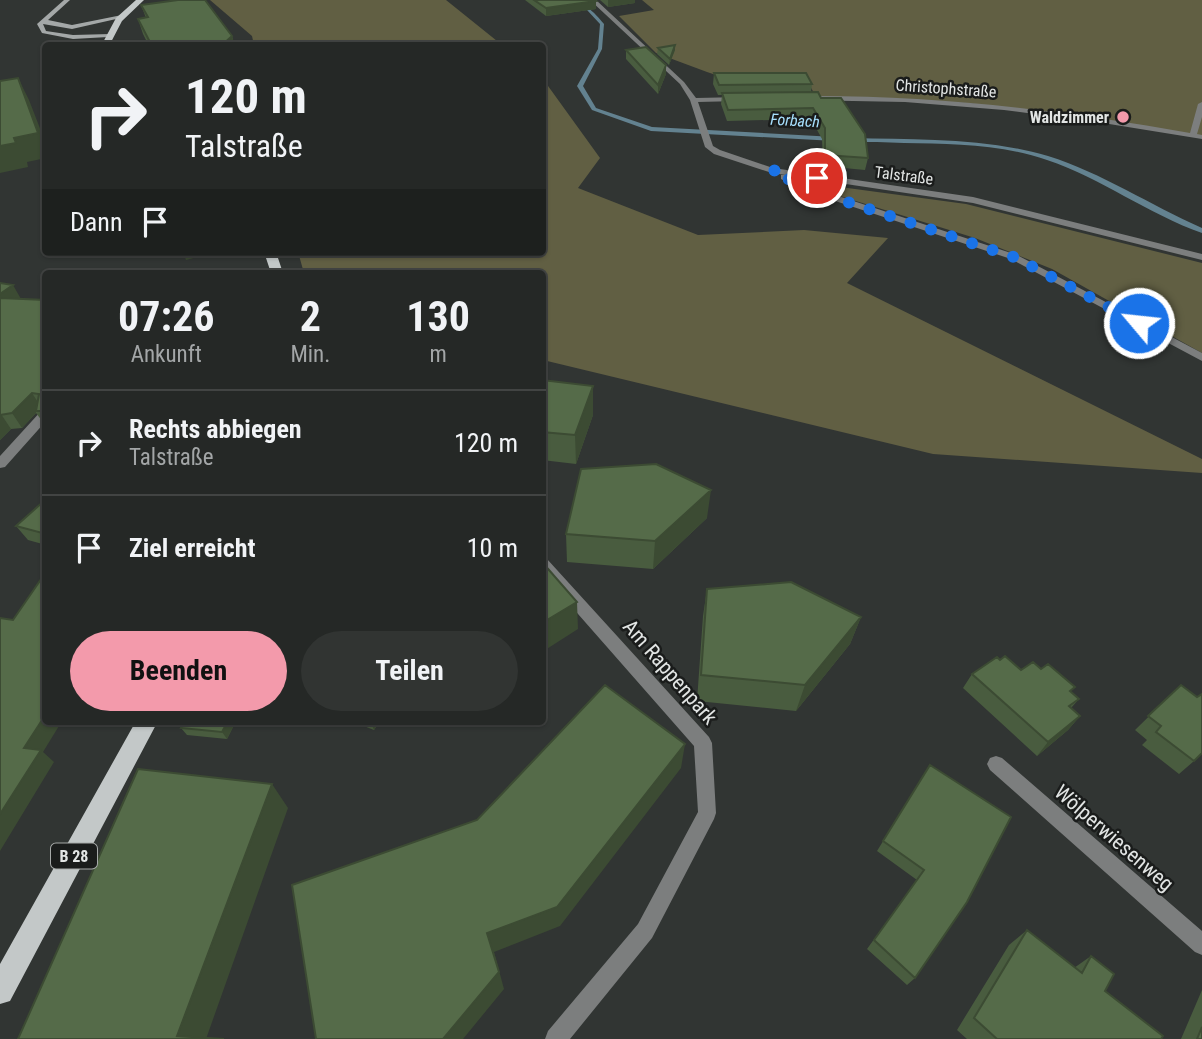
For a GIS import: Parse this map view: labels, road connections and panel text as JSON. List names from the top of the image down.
{
  "streets": {
    "main road": ["B 28"],
    "street": [
      "Christophstraße",
      "Talstraße",
      "Am Rappenpark",
      "Wölperwiesenweg"
    ]
  },
  "water": ["Forbach"],
  "places": ["Waldzimmer"],
  "page": {
    "turn": ["120 m", "Talstraße"],
    "then": "Dann",
    "eta": [
      "07:26",
      "Ankunft",
      "2",
      "Min.",
      "130",
      "m"
    ],
    "list": [
      {
        "name": "Rechts abbiegen",
        "note": "Talstraße",
        "value": "120 m"
      },
      {
        "name": "Ziel erreicht",
        "value": "10 m"
      }
    ],
    "buttons": ["Beenden", "Teilen"]
  }
}
